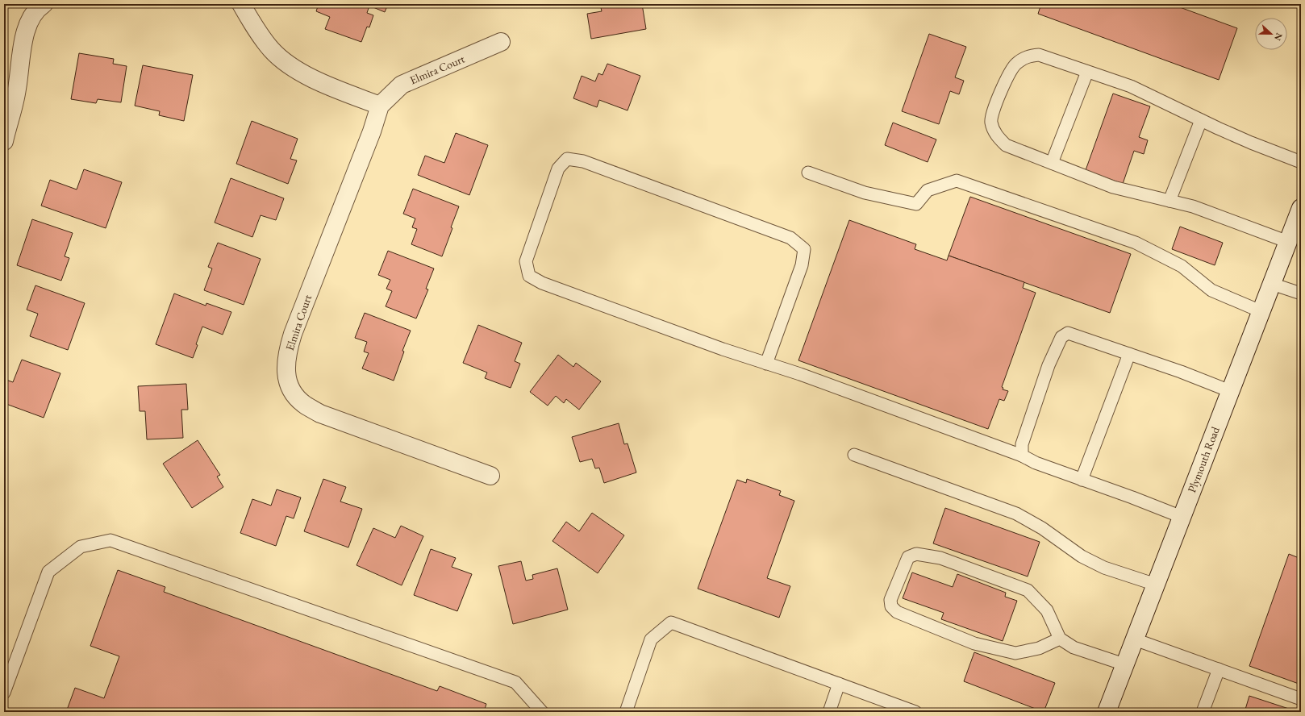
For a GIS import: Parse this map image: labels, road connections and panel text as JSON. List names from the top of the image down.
{
  "streets": {
    "street": ["Elmira Court", "Plymouth Road"]
  },
  "north": "right"
}
